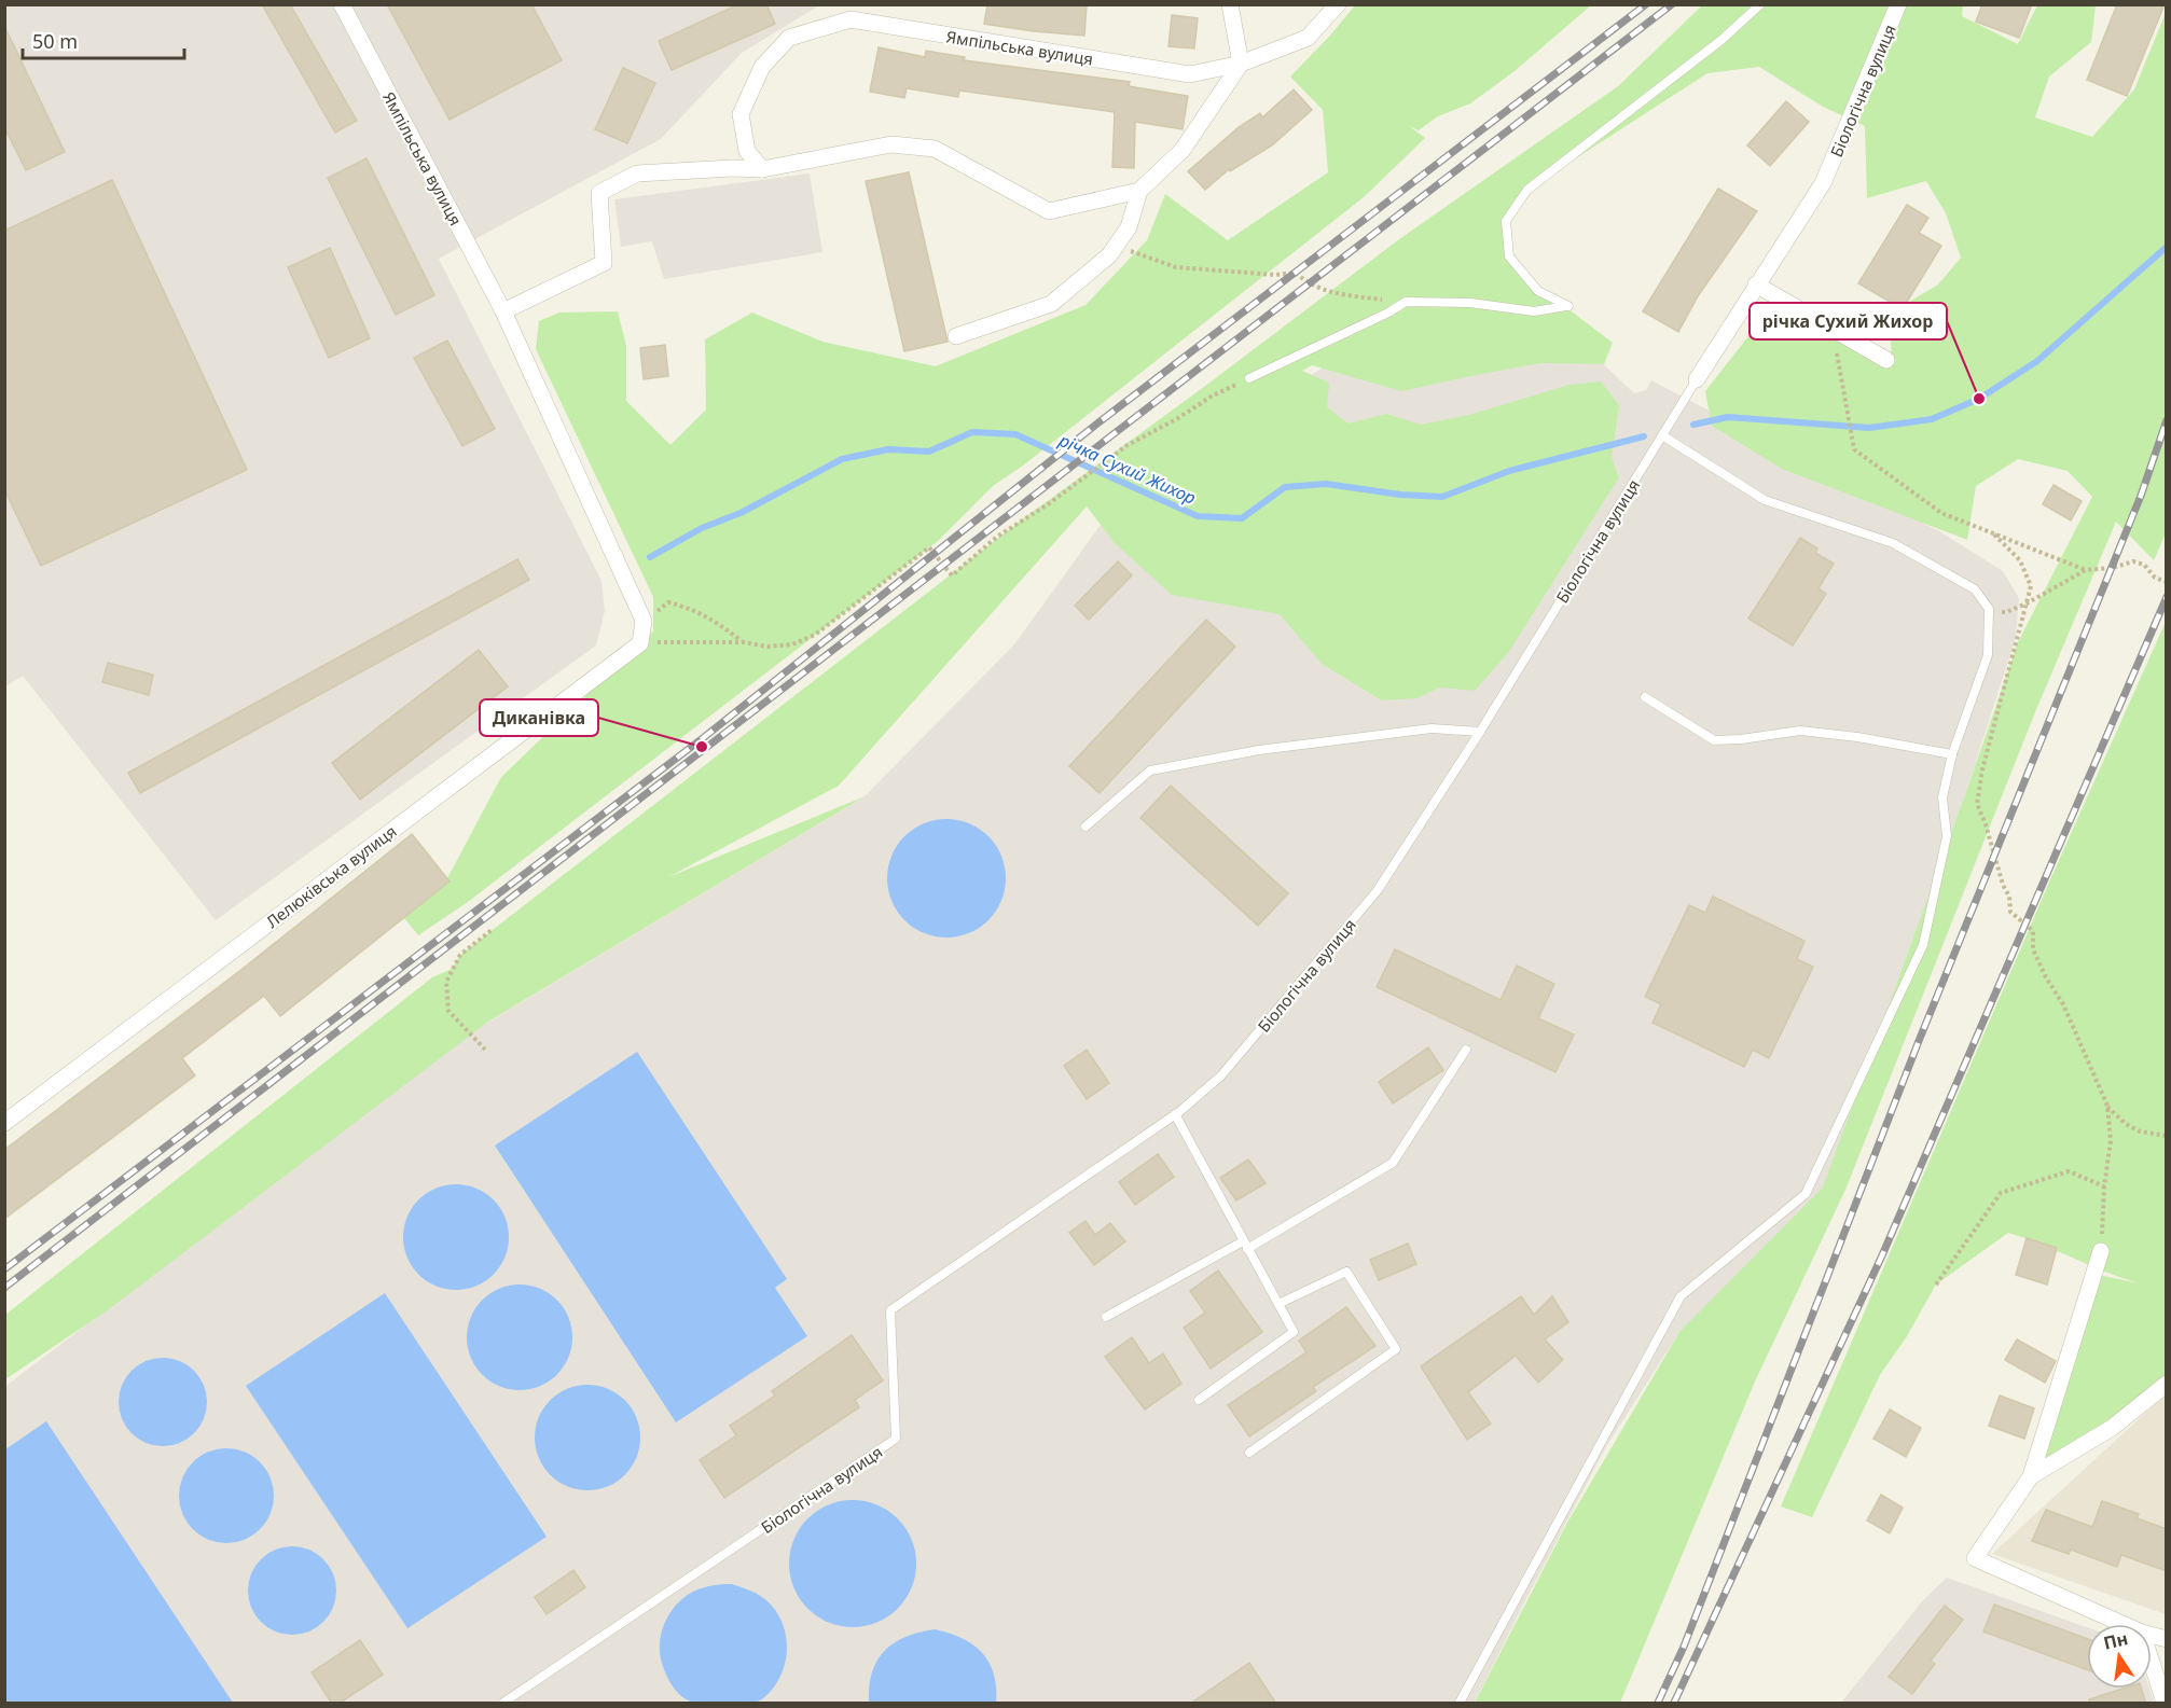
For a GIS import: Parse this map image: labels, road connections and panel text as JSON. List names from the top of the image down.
{
  "streets": {
    "street": ["Ямпільська вулиця", "Біологічна вулиця", "Лелюківська вулиця"]
  },
  "water": ["річка Сухий Жихор"],
  "places": ["річка Сухий Жихор", "Диканівка"],
  "scale_bar": "50 m",
  "north": "top"
}
